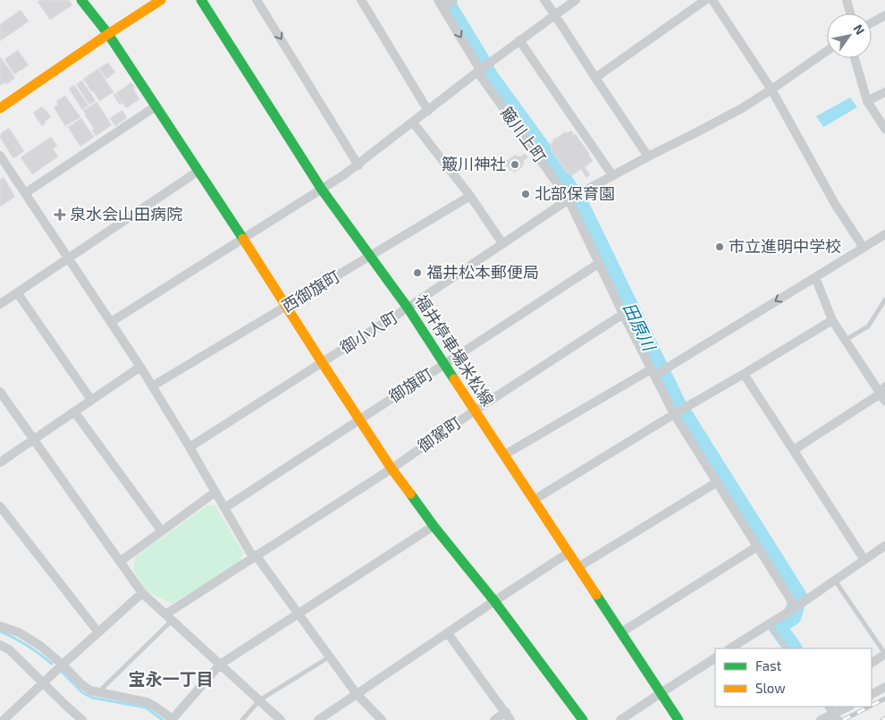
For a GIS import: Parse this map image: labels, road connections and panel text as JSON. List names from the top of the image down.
{
  "streets": {
    "main road": ["福井停車場米松線"],
    "street": [
      "簸川上町",
      "西御旗町",
      "御小人町",
      "御旗町",
      "御駕町"
    ]
  },
  "crossings": [
    ["簸川上町", "御小人町"],
    ["簸川上町", "御旗町"],
    ["簸川上町", "御駕町"],
    ["西御旗町", "福井停車場米松線"],
    ["御小人町", "福井停車場米松線"],
    ["福井停車場米松線", "御旗町"],
    ["福井停車場米松線", "御駕町"]
  ],
  "districts": ["宝永一丁目"],
  "water": ["田原川"],
  "places": {
    "other": [
      "簸川神社",
      "北部保育園",
      "市立進明中学校",
      "福井松本郵便局"
    ],
    "health": ["泉水会山田病院"]
  },
  "legend": ["Fast", "Slow"],
  "north": "top right"
}
